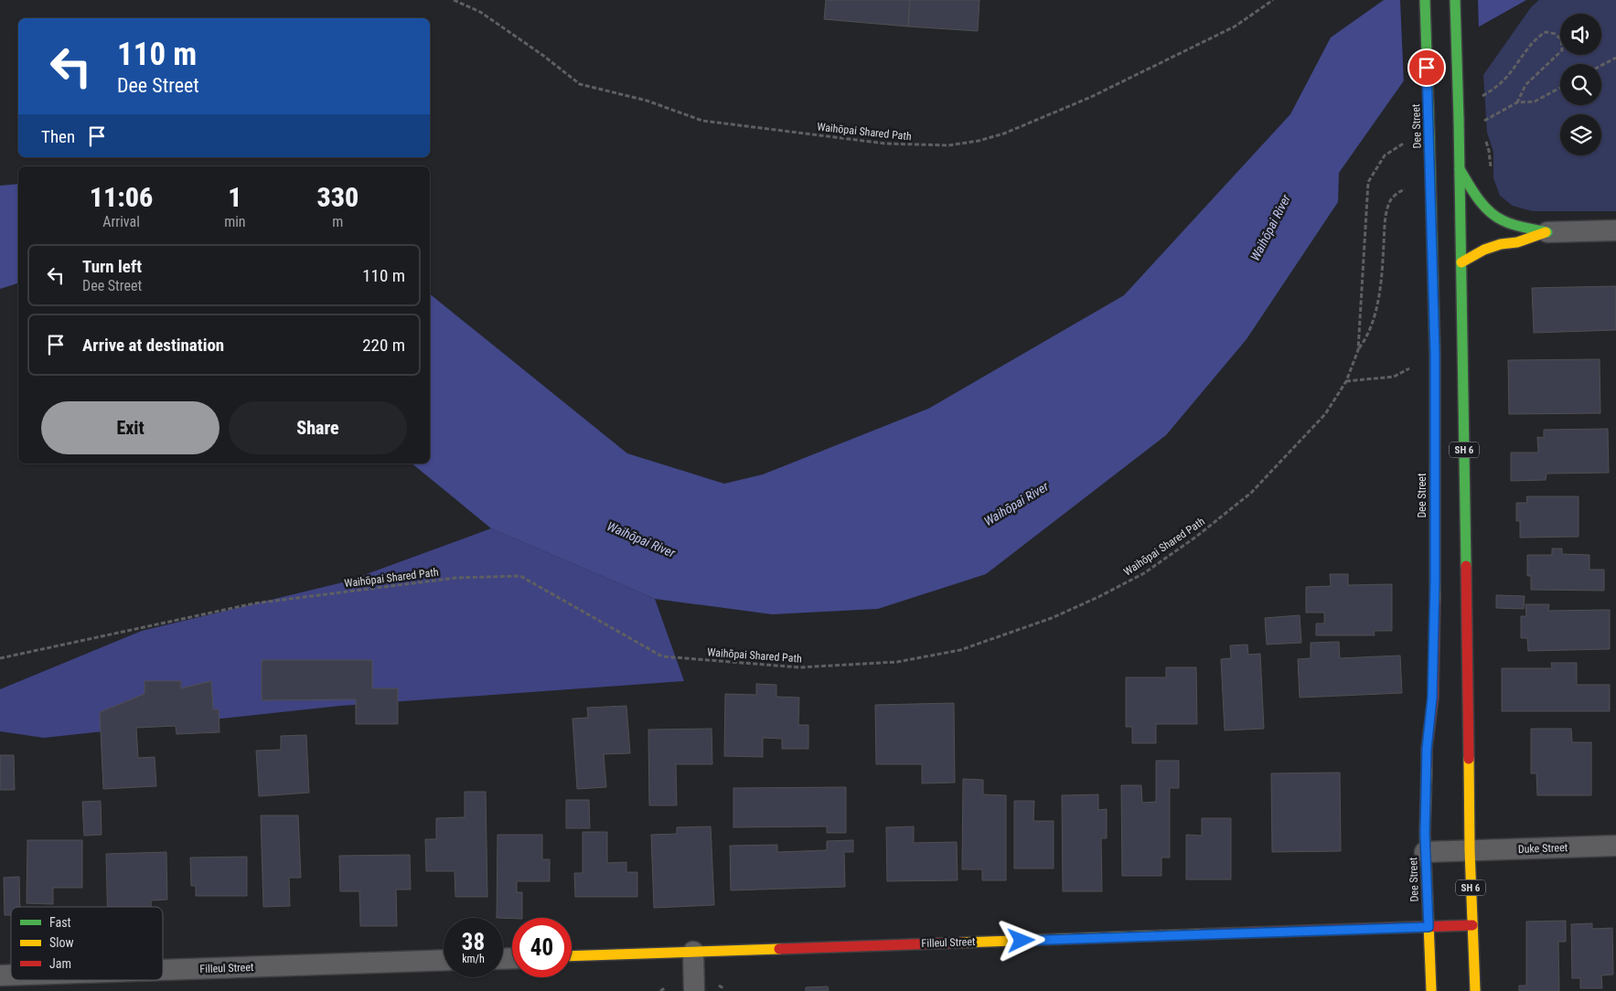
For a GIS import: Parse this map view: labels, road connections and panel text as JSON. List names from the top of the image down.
{
  "streets": {
    "main road": ["Dee Street", "SH 6", "Filleul Street"],
    "street": ["Duke Street"],
    "path": ["Waihōpai Shared Path"]
  },
  "crossings": [
    ["Dee Street", "Waihōpai Shared Path"],
    ["Dee Street", "Duke Street"],
    ["Dee Street", "Filleul Street"],
    ["SH 6", "Duke Street"],
    ["SH 6", "Filleul Street"]
  ],
  "water": ["Waihōpai River"],
  "legend": ["Fast", "Slow", "Jam"],
  "page": {
    "turn": ["110 m", "Dee Street"],
    "then": "Then",
    "eta": [
      "11:06",
      "Arrival",
      "1",
      "min",
      "330",
      "m"
    ],
    "list": [
      {
        "name": "Turn left",
        "note": "Dee Street",
        "value": "110 m"
      },
      {
        "name": "Arrive at destination",
        "value": "220 m"
      }
    ],
    "buttons": ["Exit", "Share"],
    "speed": "38 km/h",
    "limit": "40"
  }
}
